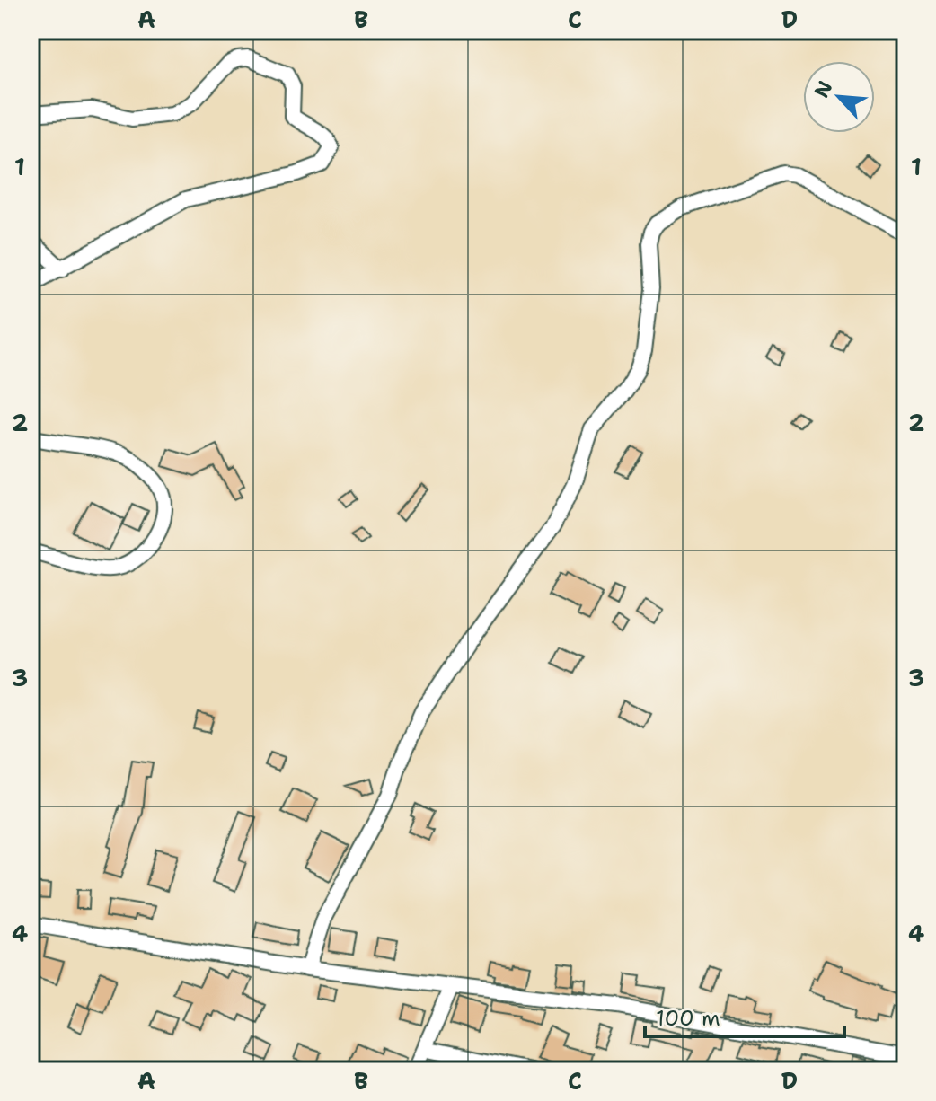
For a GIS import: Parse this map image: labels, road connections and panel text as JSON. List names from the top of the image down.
{
  "scale_bar": "100 m",
  "north": "top left",
  "grid": {
    "columns": [
      "A",
      "B",
      "C",
      "D"
    ],
    "rows": [
      "1",
      "2",
      "3",
      "4"
    ]
  }
}
